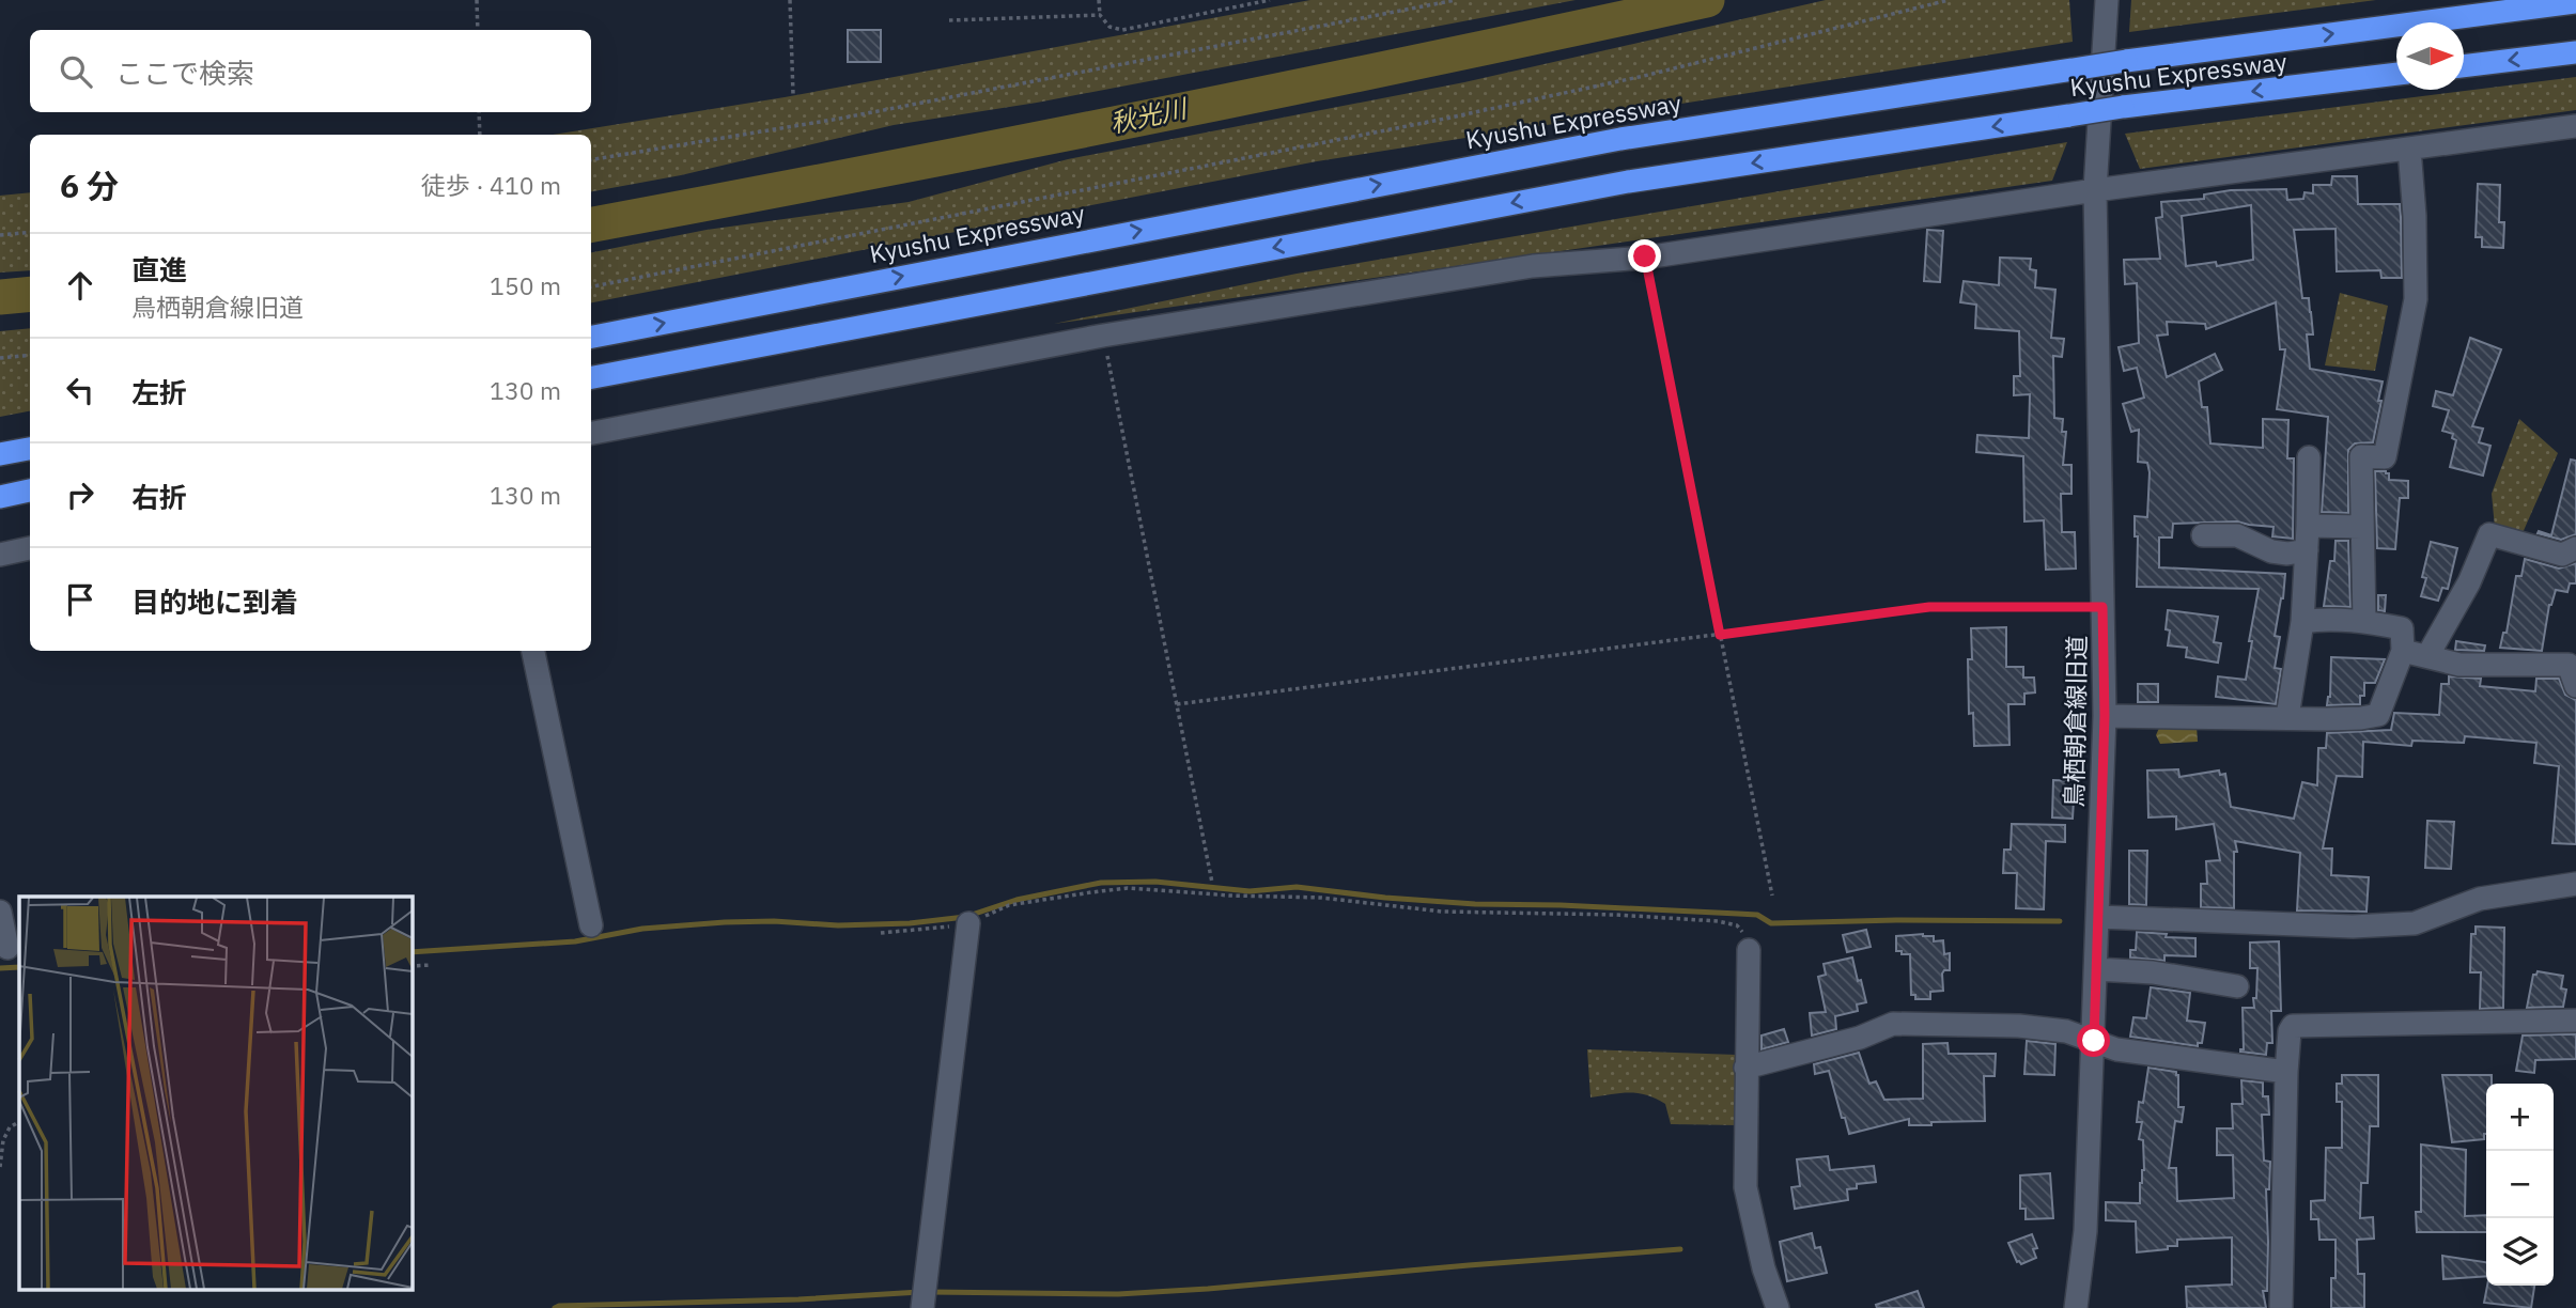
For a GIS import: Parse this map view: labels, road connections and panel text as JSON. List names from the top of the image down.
{
  "streets": {
    "highway": ["Kyushu Expressway"],
    "street": ["鳥栖朝倉線旧道"]
  },
  "water": ["秋光川"],
  "north": "right",
  "page": {
    "search": "ここで検索",
    "heading": ["6 分", "徒歩 · 410 m"],
    "list": [
      ["直進", "鳥栖朝倉線旧道", "150 m"],
      ["左折", "130 m"],
      ["右折", "130 m"],
      "目的地に到着"
    ],
    "map_buttons": ["+", "−"]
  }
}
